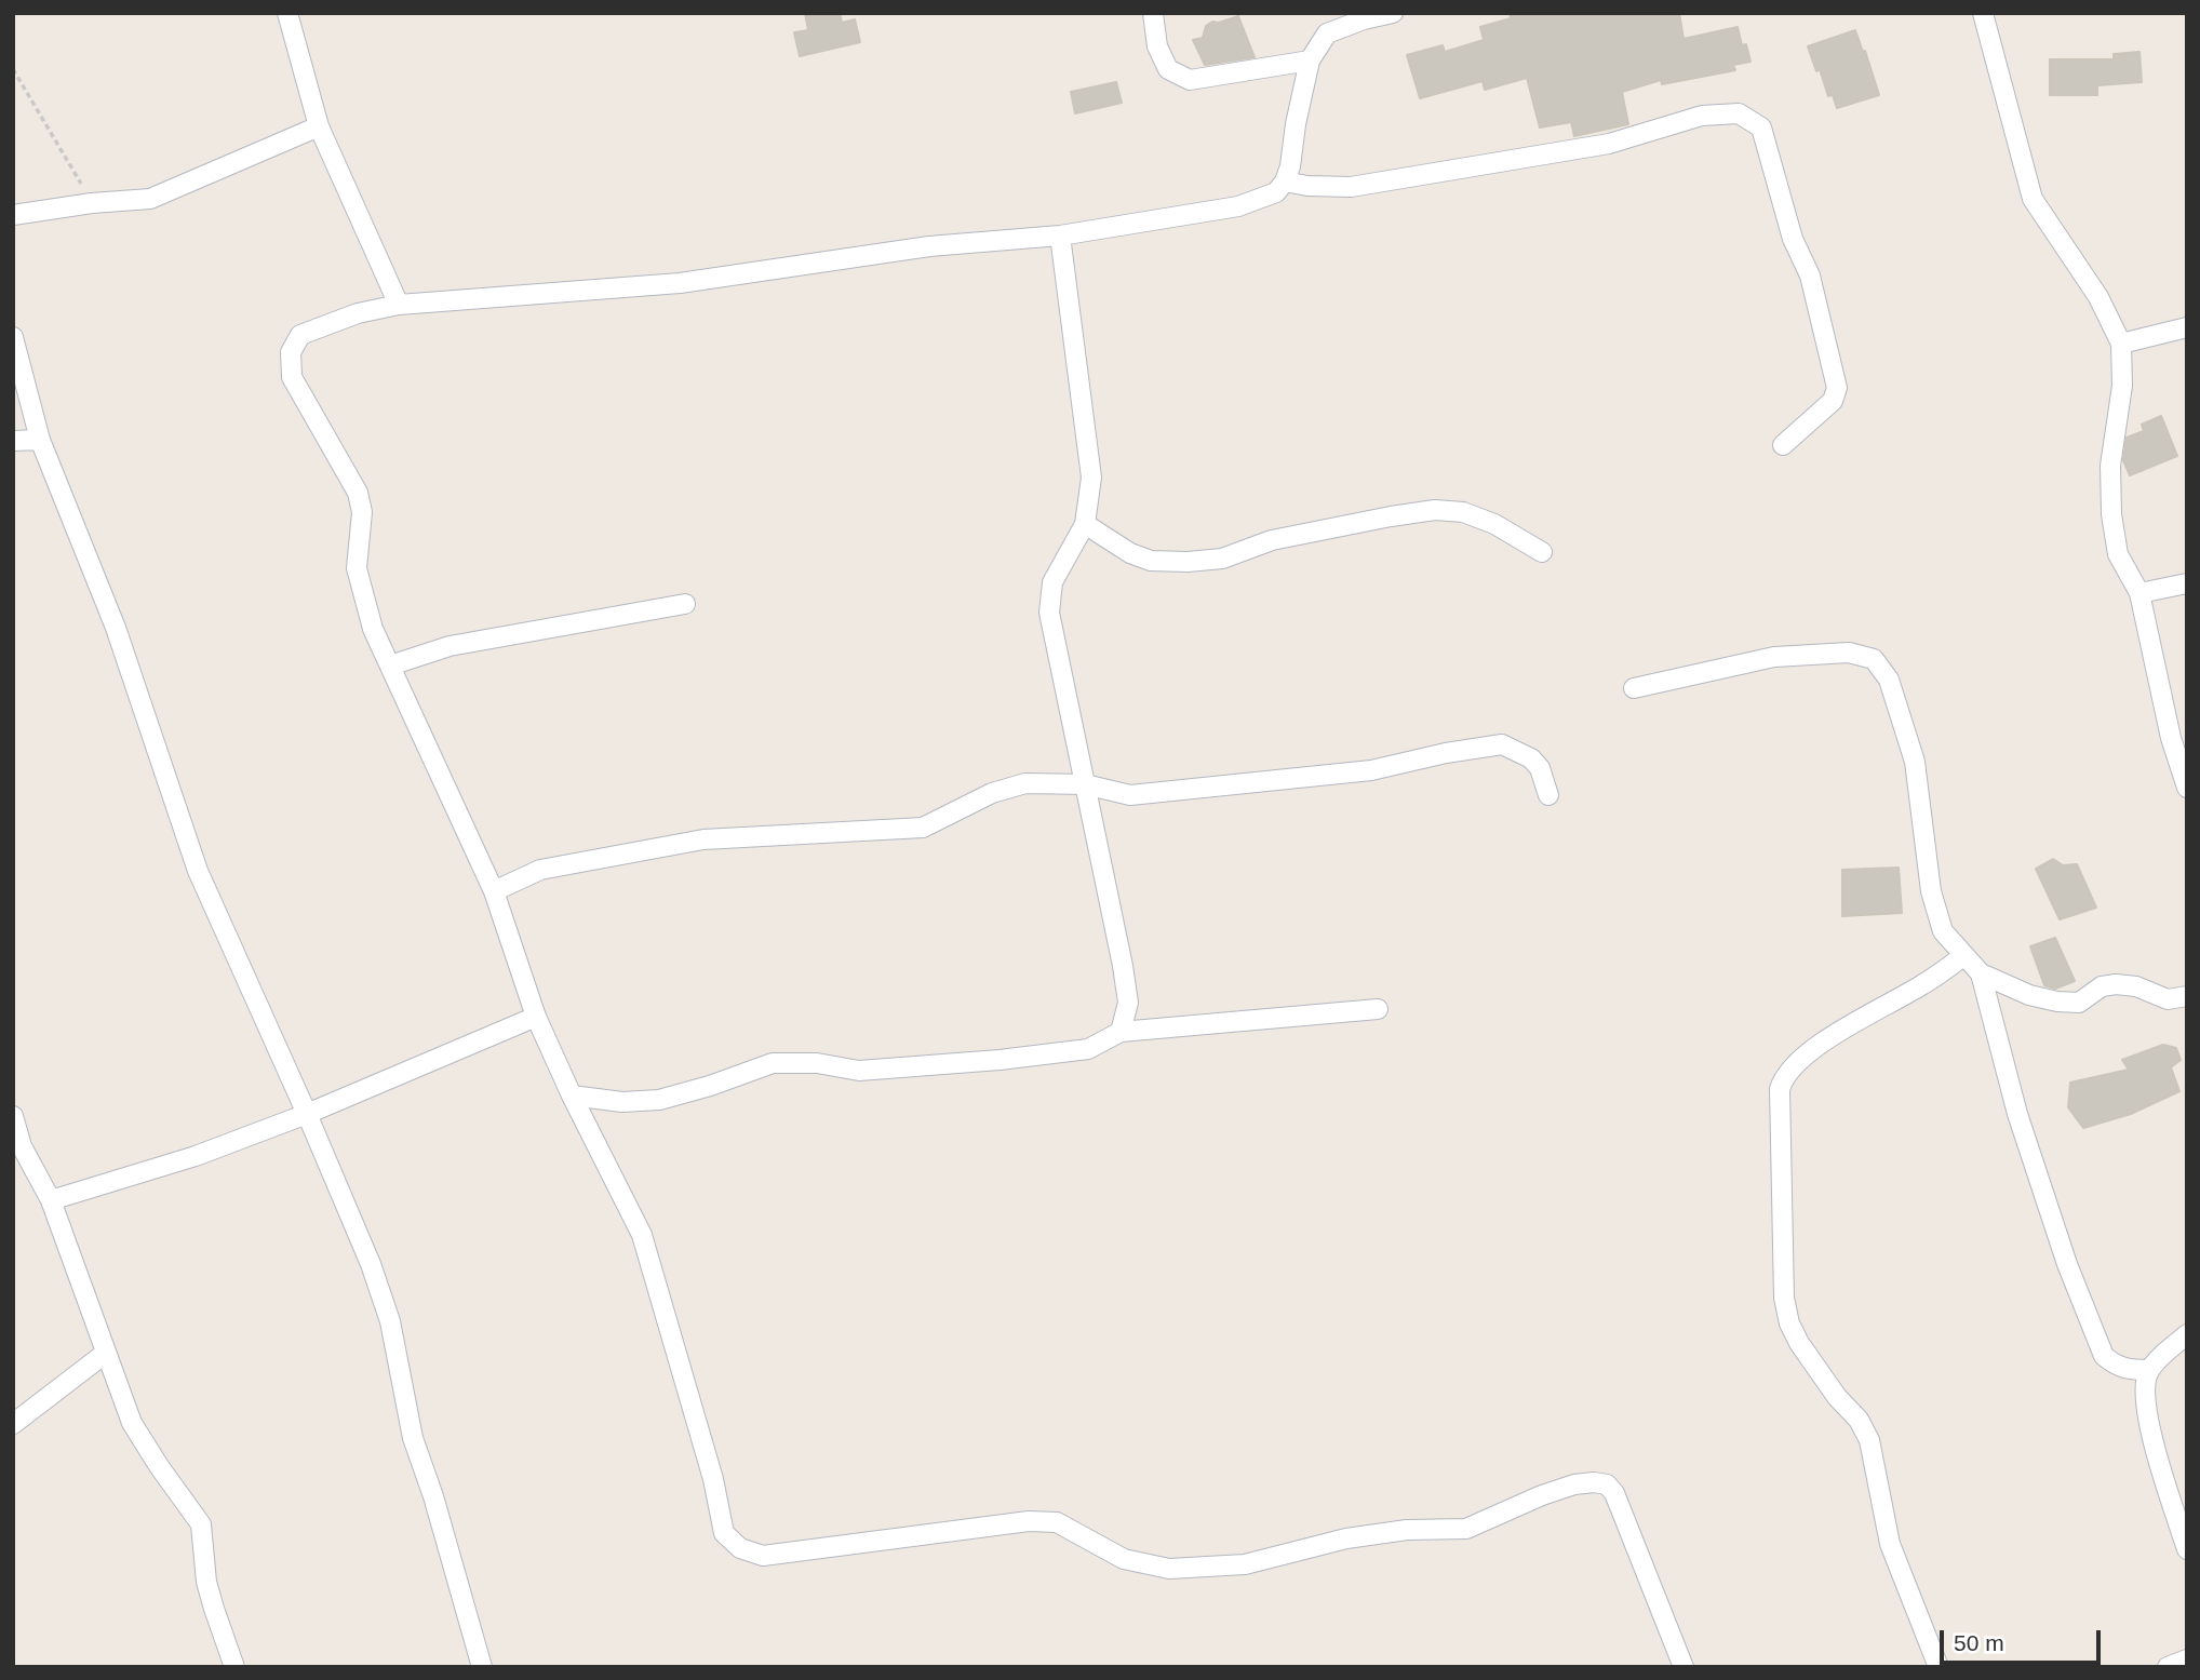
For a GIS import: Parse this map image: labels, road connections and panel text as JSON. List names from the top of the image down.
{
  "scale_bar": "50 m"
}
